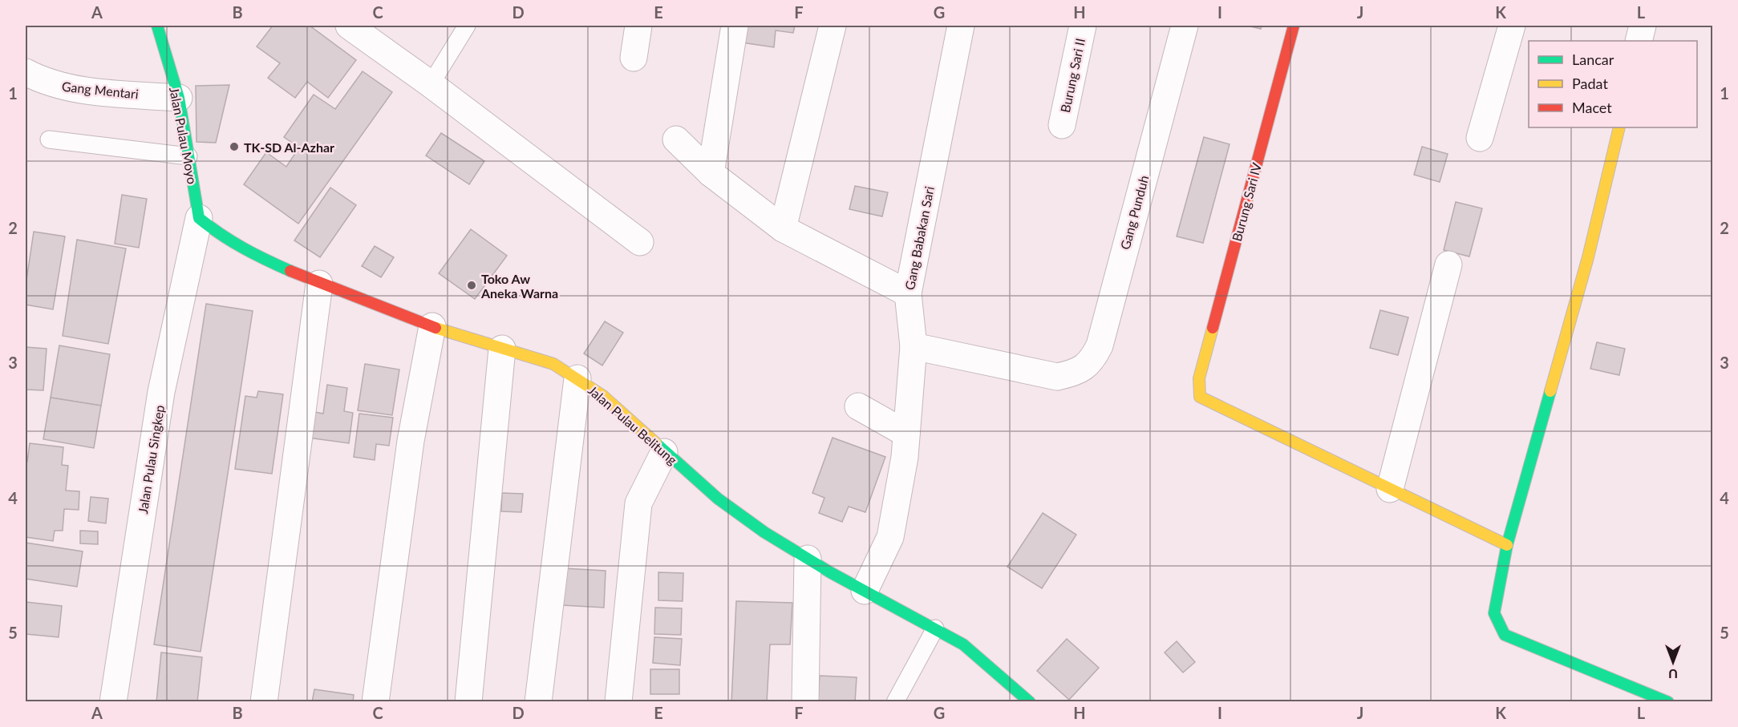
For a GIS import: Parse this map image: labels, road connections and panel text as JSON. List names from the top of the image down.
{
  "streets": {
    "street": [
      "Burung Sari II",
      "Gang Mentari",
      "Jalan Pulau Moyo",
      "Burung Sari IV",
      "Gang Punduh",
      "Gang Babakan Sari",
      "Jalan Pulau Belitung",
      "Jalan Pulau Singkep"
    ]
  },
  "crossings": [
    ["Gang Mentari", "Jalan Pulau Moyo"],
    ["Jalan Pulau Moyo", "Jalan Pulau Belitung"],
    ["Jalan Pulau Moyo", "Jalan Pulau Singkep"],
    ["Gang Punduh", "Gang Babakan Sari"],
    ["Gang Babakan Sari", "Jalan Pulau Belitung"],
    ["Jalan Pulau Belitung", "Jalan Pulau Singkep"]
  ],
  "places": ["TK-SD Al-Azhar", "Toko Aw Aneka Warna"],
  "legend": ["Lancar", "Padat", "Macet"],
  "north": "bottom",
  "grid": {
    "columns": [
      "A",
      "B",
      "C",
      "D",
      "E",
      "F",
      "G",
      "H",
      "I",
      "J",
      "K",
      "L"
    ],
    "rows": [
      "1",
      "2",
      "3",
      "4",
      "5"
    ]
  }
}
